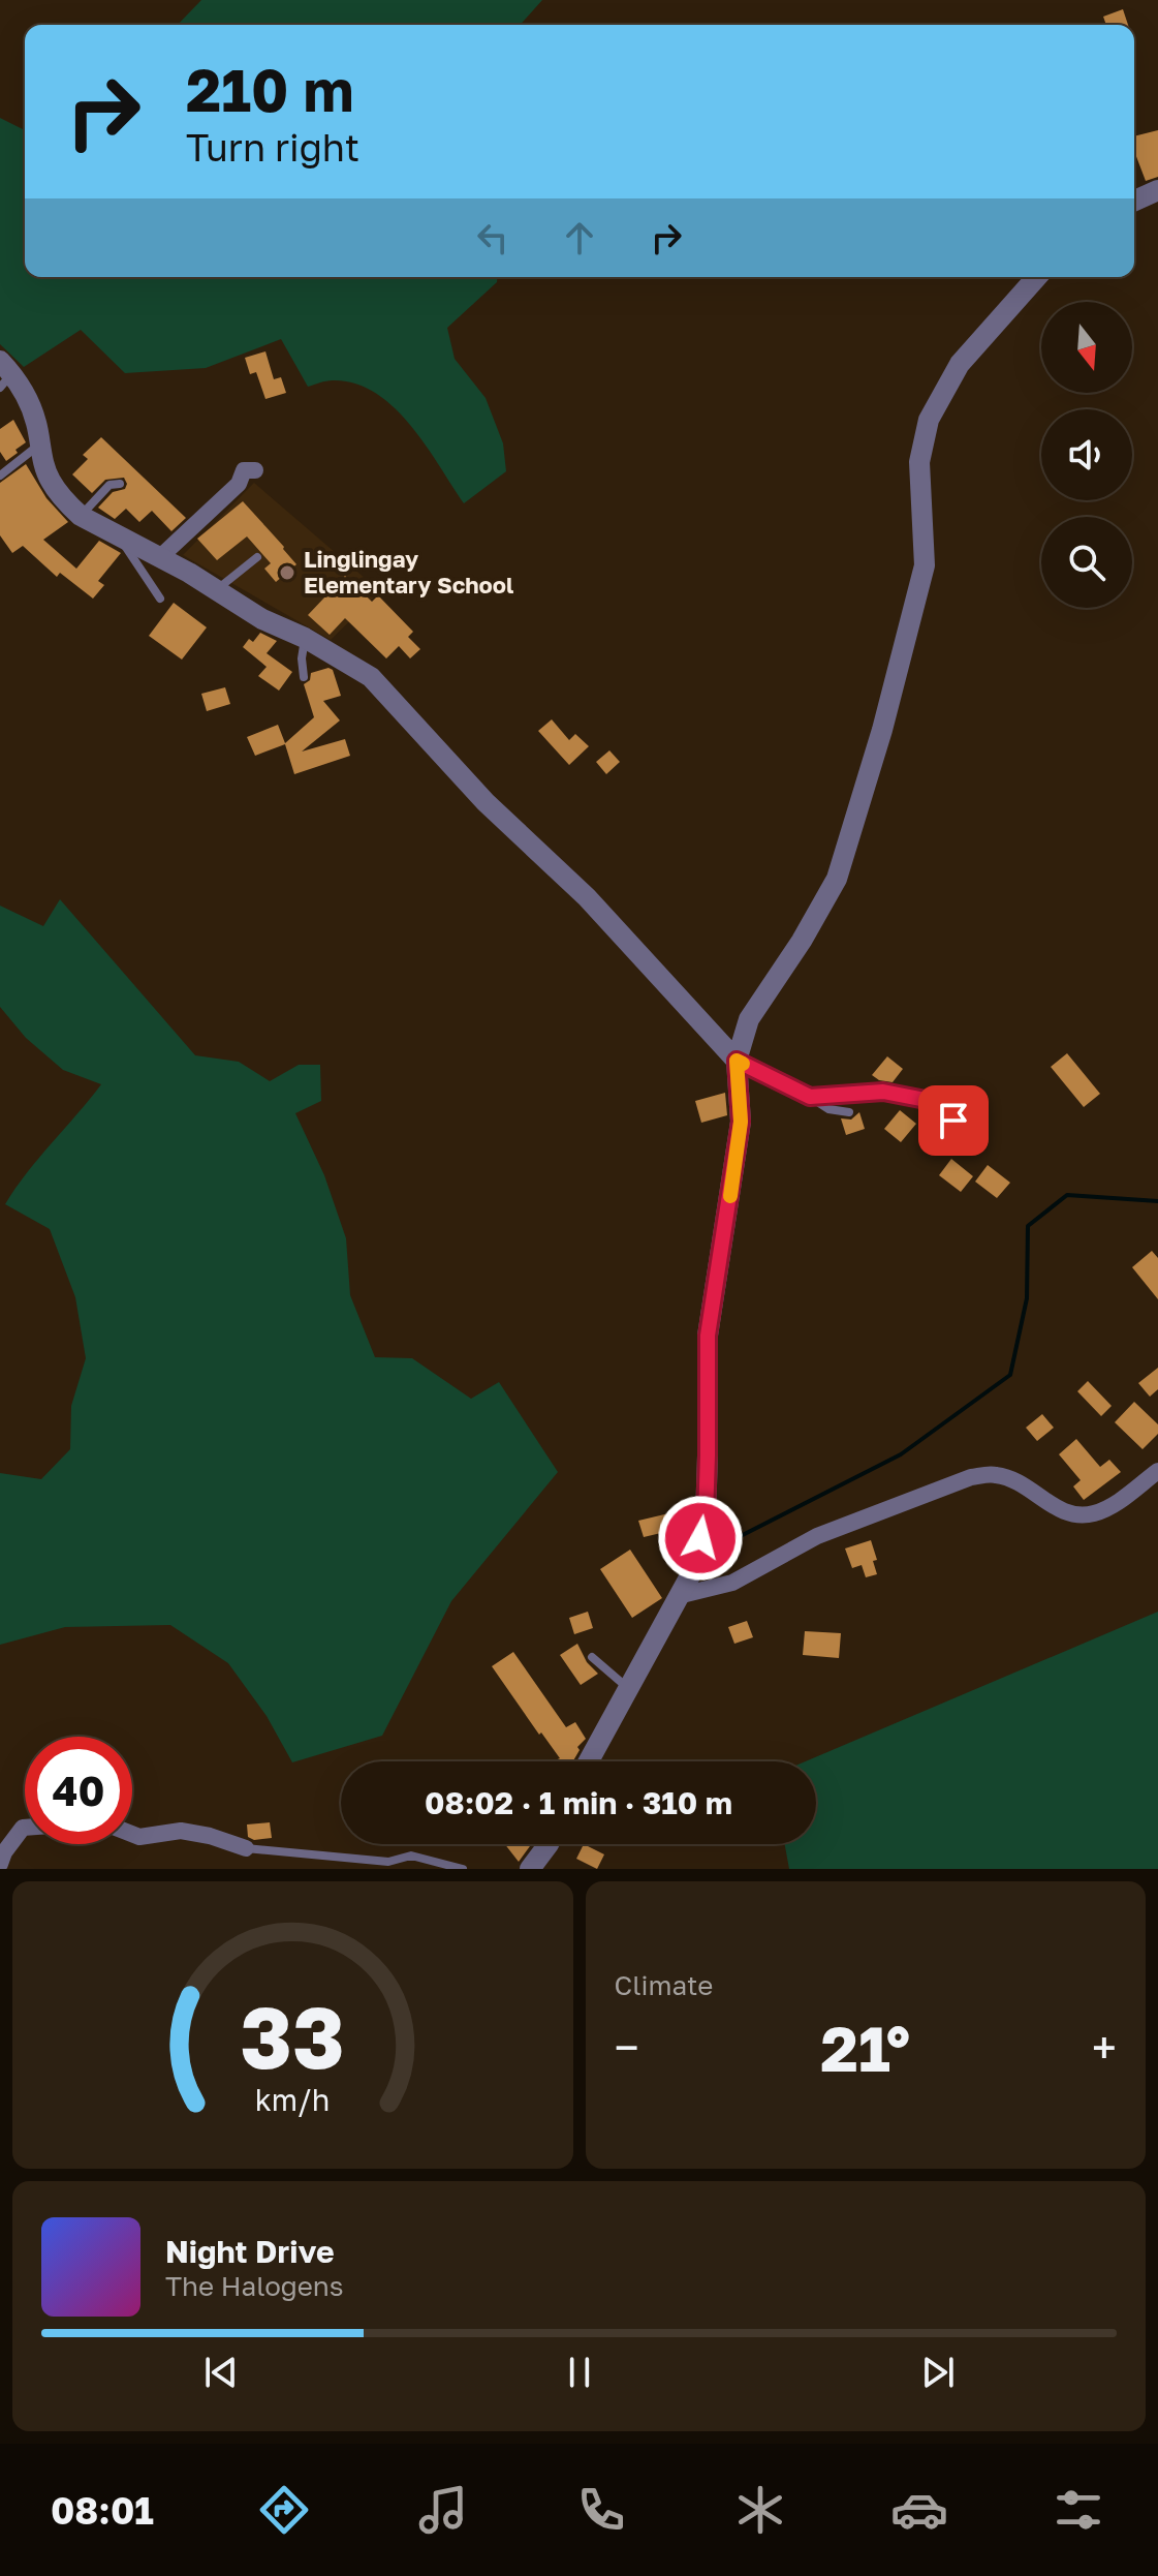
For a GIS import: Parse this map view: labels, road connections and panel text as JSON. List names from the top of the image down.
{
  "places": ["Linglingay Elementary School"],
  "north": "bottom",
  "page": {
    "turn": ["210 m", "Turn right"],
    "limit": "40",
    "trip": "08:02 · 1 min · 310 m",
    "tile": "Climate",
    "heat": ["−", "21°", "+"],
    "song": ["Night Drive", "The Halogens"],
    "tabs": "08:01",
    "gauge": ["33", "km/h"]
  }
}
